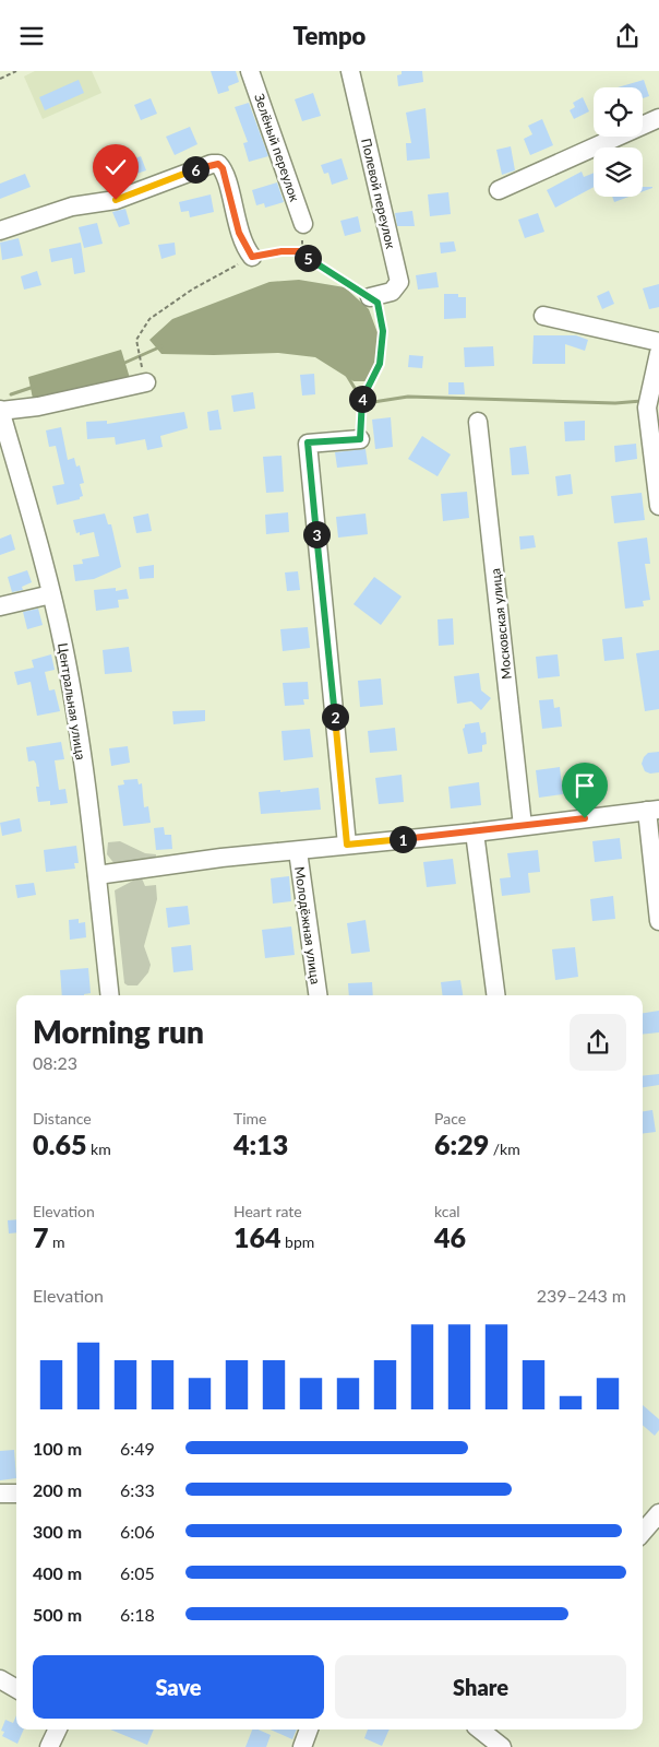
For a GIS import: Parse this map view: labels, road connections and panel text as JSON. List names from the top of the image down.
{
  "streets": {
    "street": [
      "Зелёный переулок",
      "Полевой переулок",
      "Московская улица",
      "Центральная улица",
      "Молодёжная улица"
    ]
  },
  "page": {
    "header": "Tempo",
    "pins": [
      "6",
      "5",
      "4",
      "3",
      "2",
      "1"
    ],
    "heading": ["Morning run", "08:23"],
    "stats": [
      ["Distance", "0.65 km"],
      ["Time", "4:13"],
      ["Pace", "6:29 /km"],
      ["Elevation", "7 m"],
      ["Heart rate", "164 bpm"],
      ["kcal", "46"]
    ],
    "chart": ["Elevation", "239–243 m"],
    "list": [
      {
        "name": "100 m",
        "note": "6:49"
      },
      {
        "name": "200 m",
        "note": "6:33"
      },
      {
        "name": "300 m",
        "note": "6:06"
      },
      {
        "name": "400 m",
        "note": "6:05"
      },
      {
        "name": "500 m",
        "note": "6:18"
      }
    ],
    "buttons": ["Save", "Share"]
  }
}
